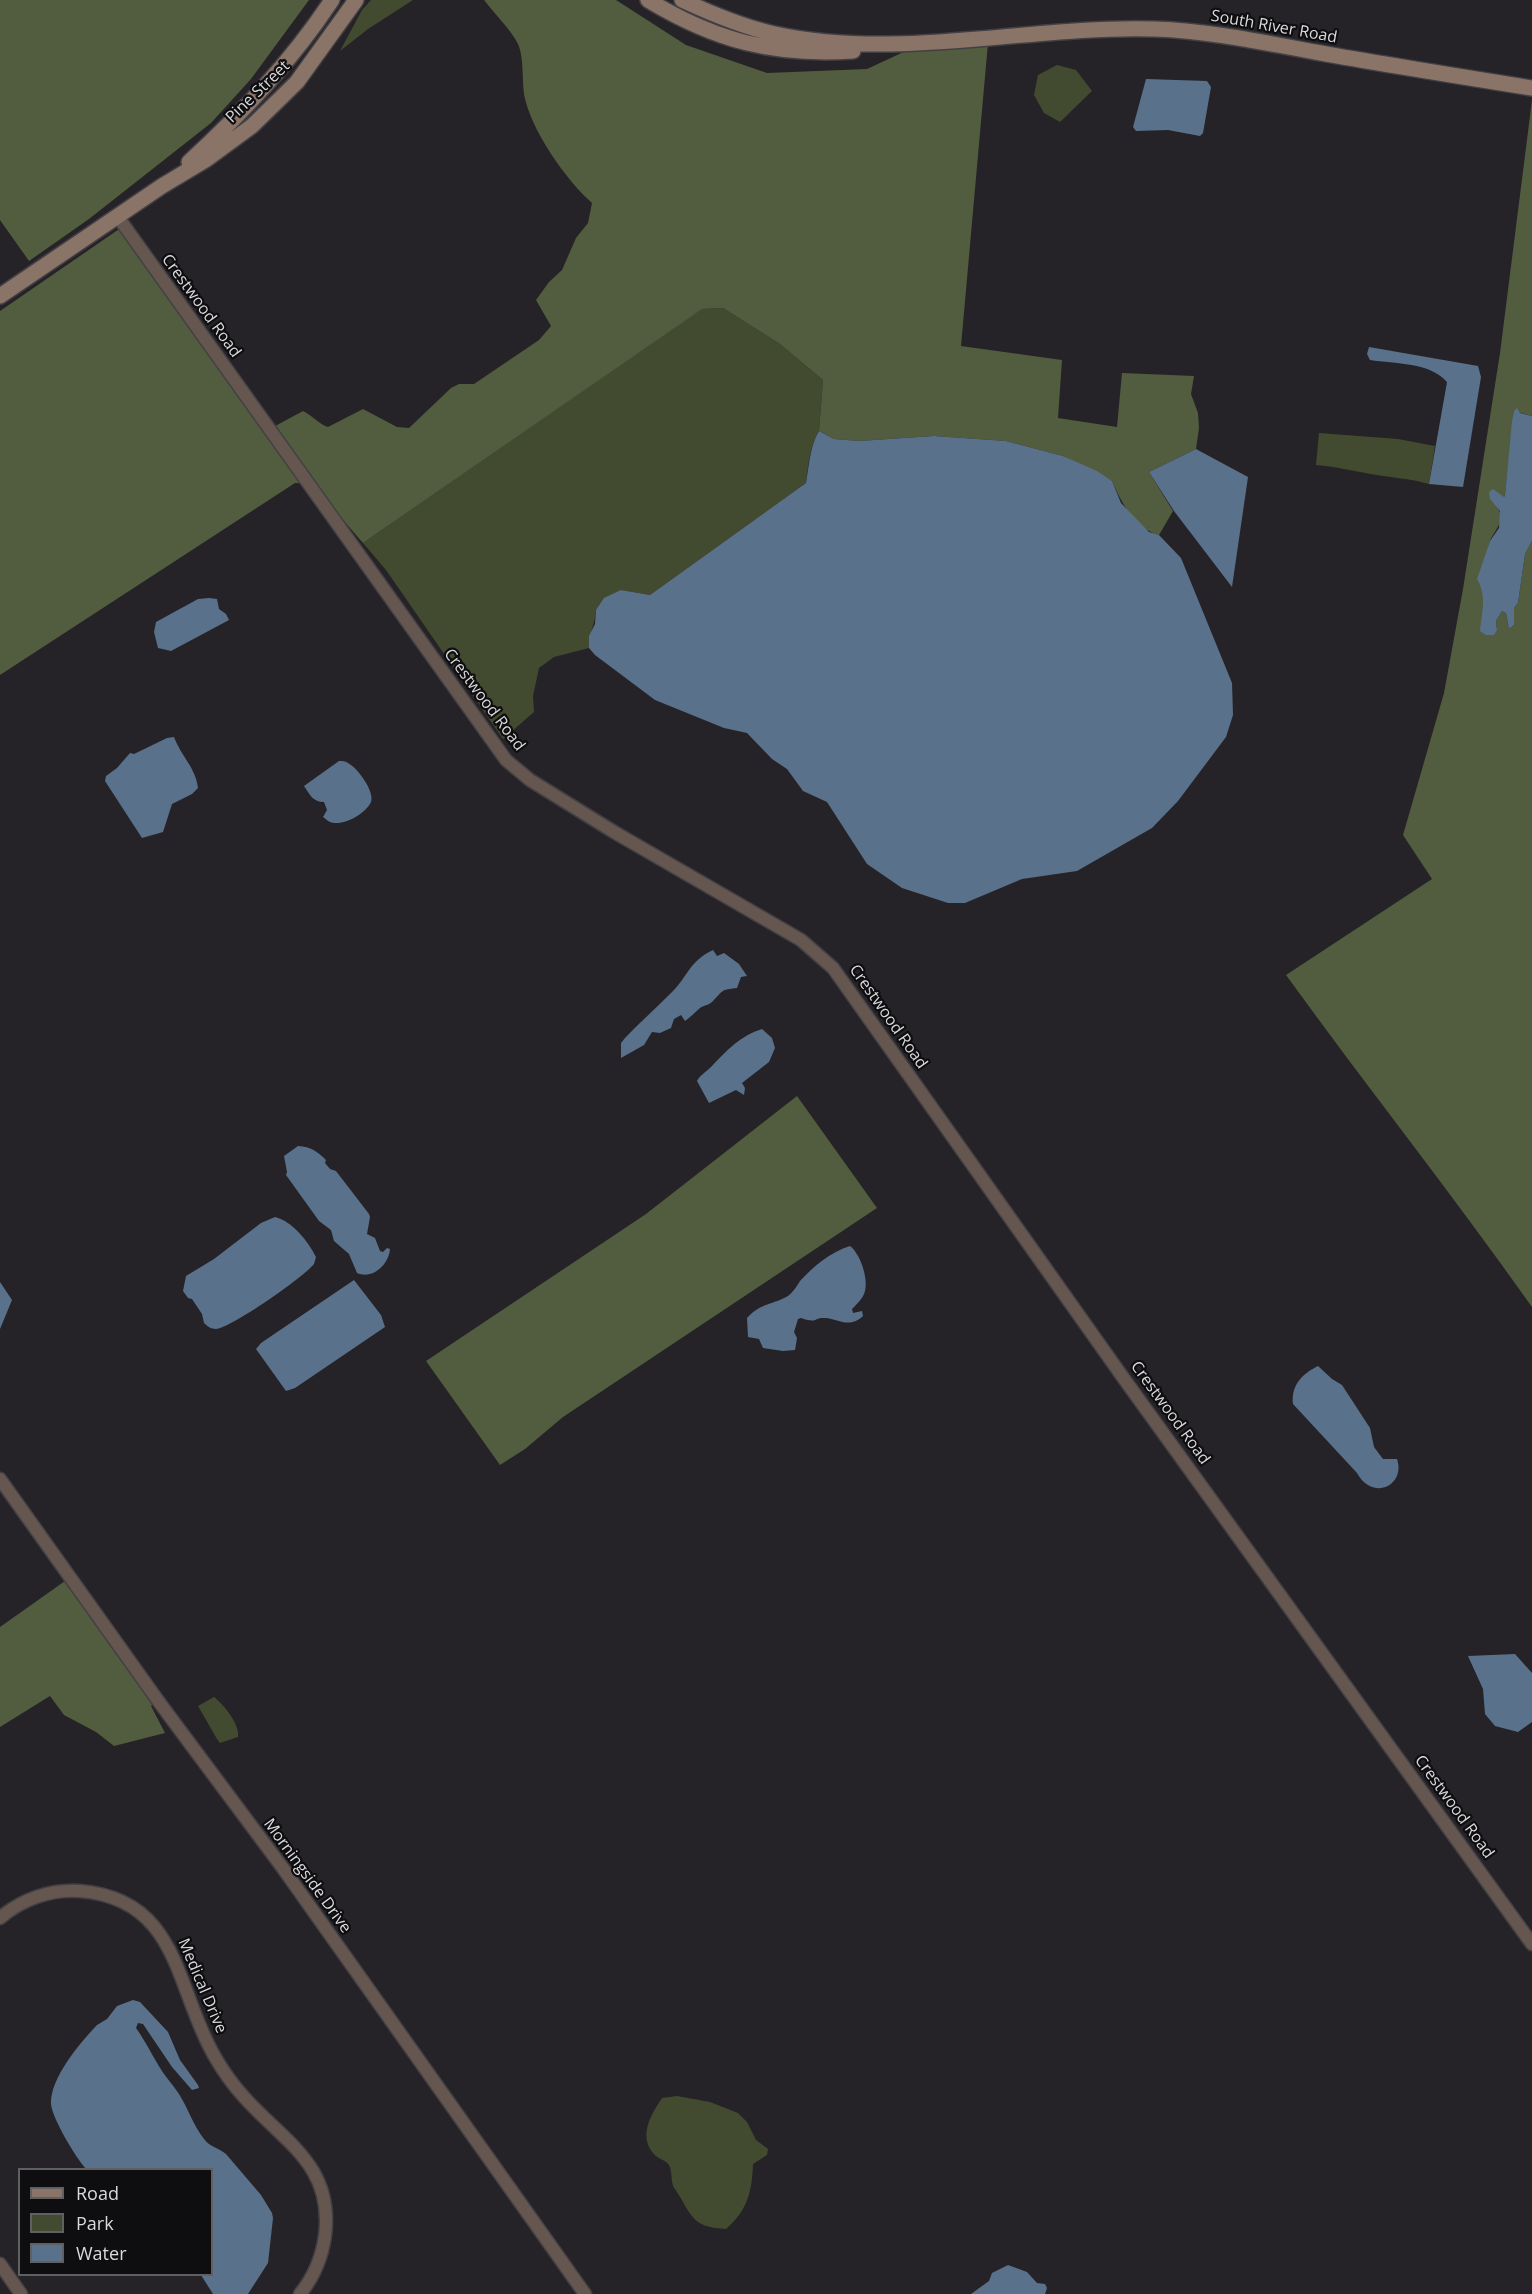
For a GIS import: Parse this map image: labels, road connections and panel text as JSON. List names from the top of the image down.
{
  "streets": {
    "main road": ["South River Road", "Pine Street"],
    "street": ["Crestwood Road", "Morningside Drive", "Medical Drive"]
  },
  "crossings": [
    ["Pine Street", "Crestwood Road"]
  ],
  "legend": ["Road", "Park", "Water"]
}
